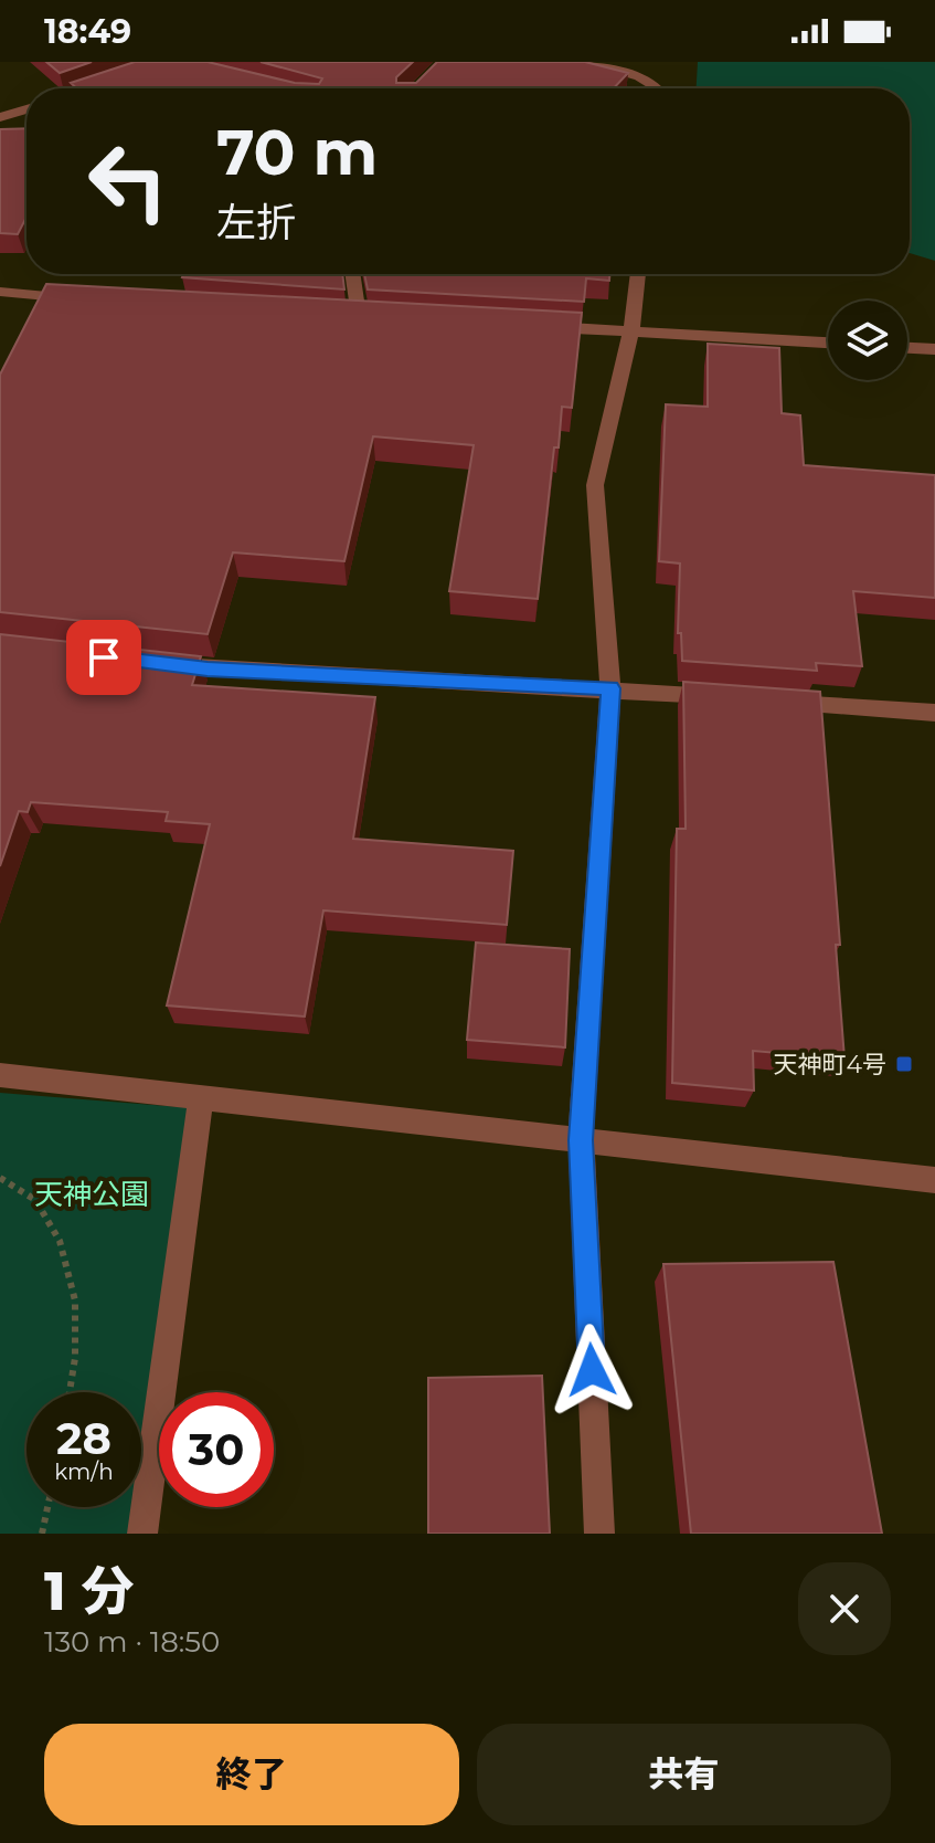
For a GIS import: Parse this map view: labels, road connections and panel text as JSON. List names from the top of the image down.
{
  "parks": ["天神公園"],
  "places": {
    "transit": ["天神町4号"]
  },
  "page": {
    "status": "18:49",
    "turn": ["70 m", "左折"],
    "speed": "28 km/h",
    "limit": "30",
    "heading": ["1 分", "130 m · 18:50"],
    "buttons": ["終了", "共有"]
  }
}
